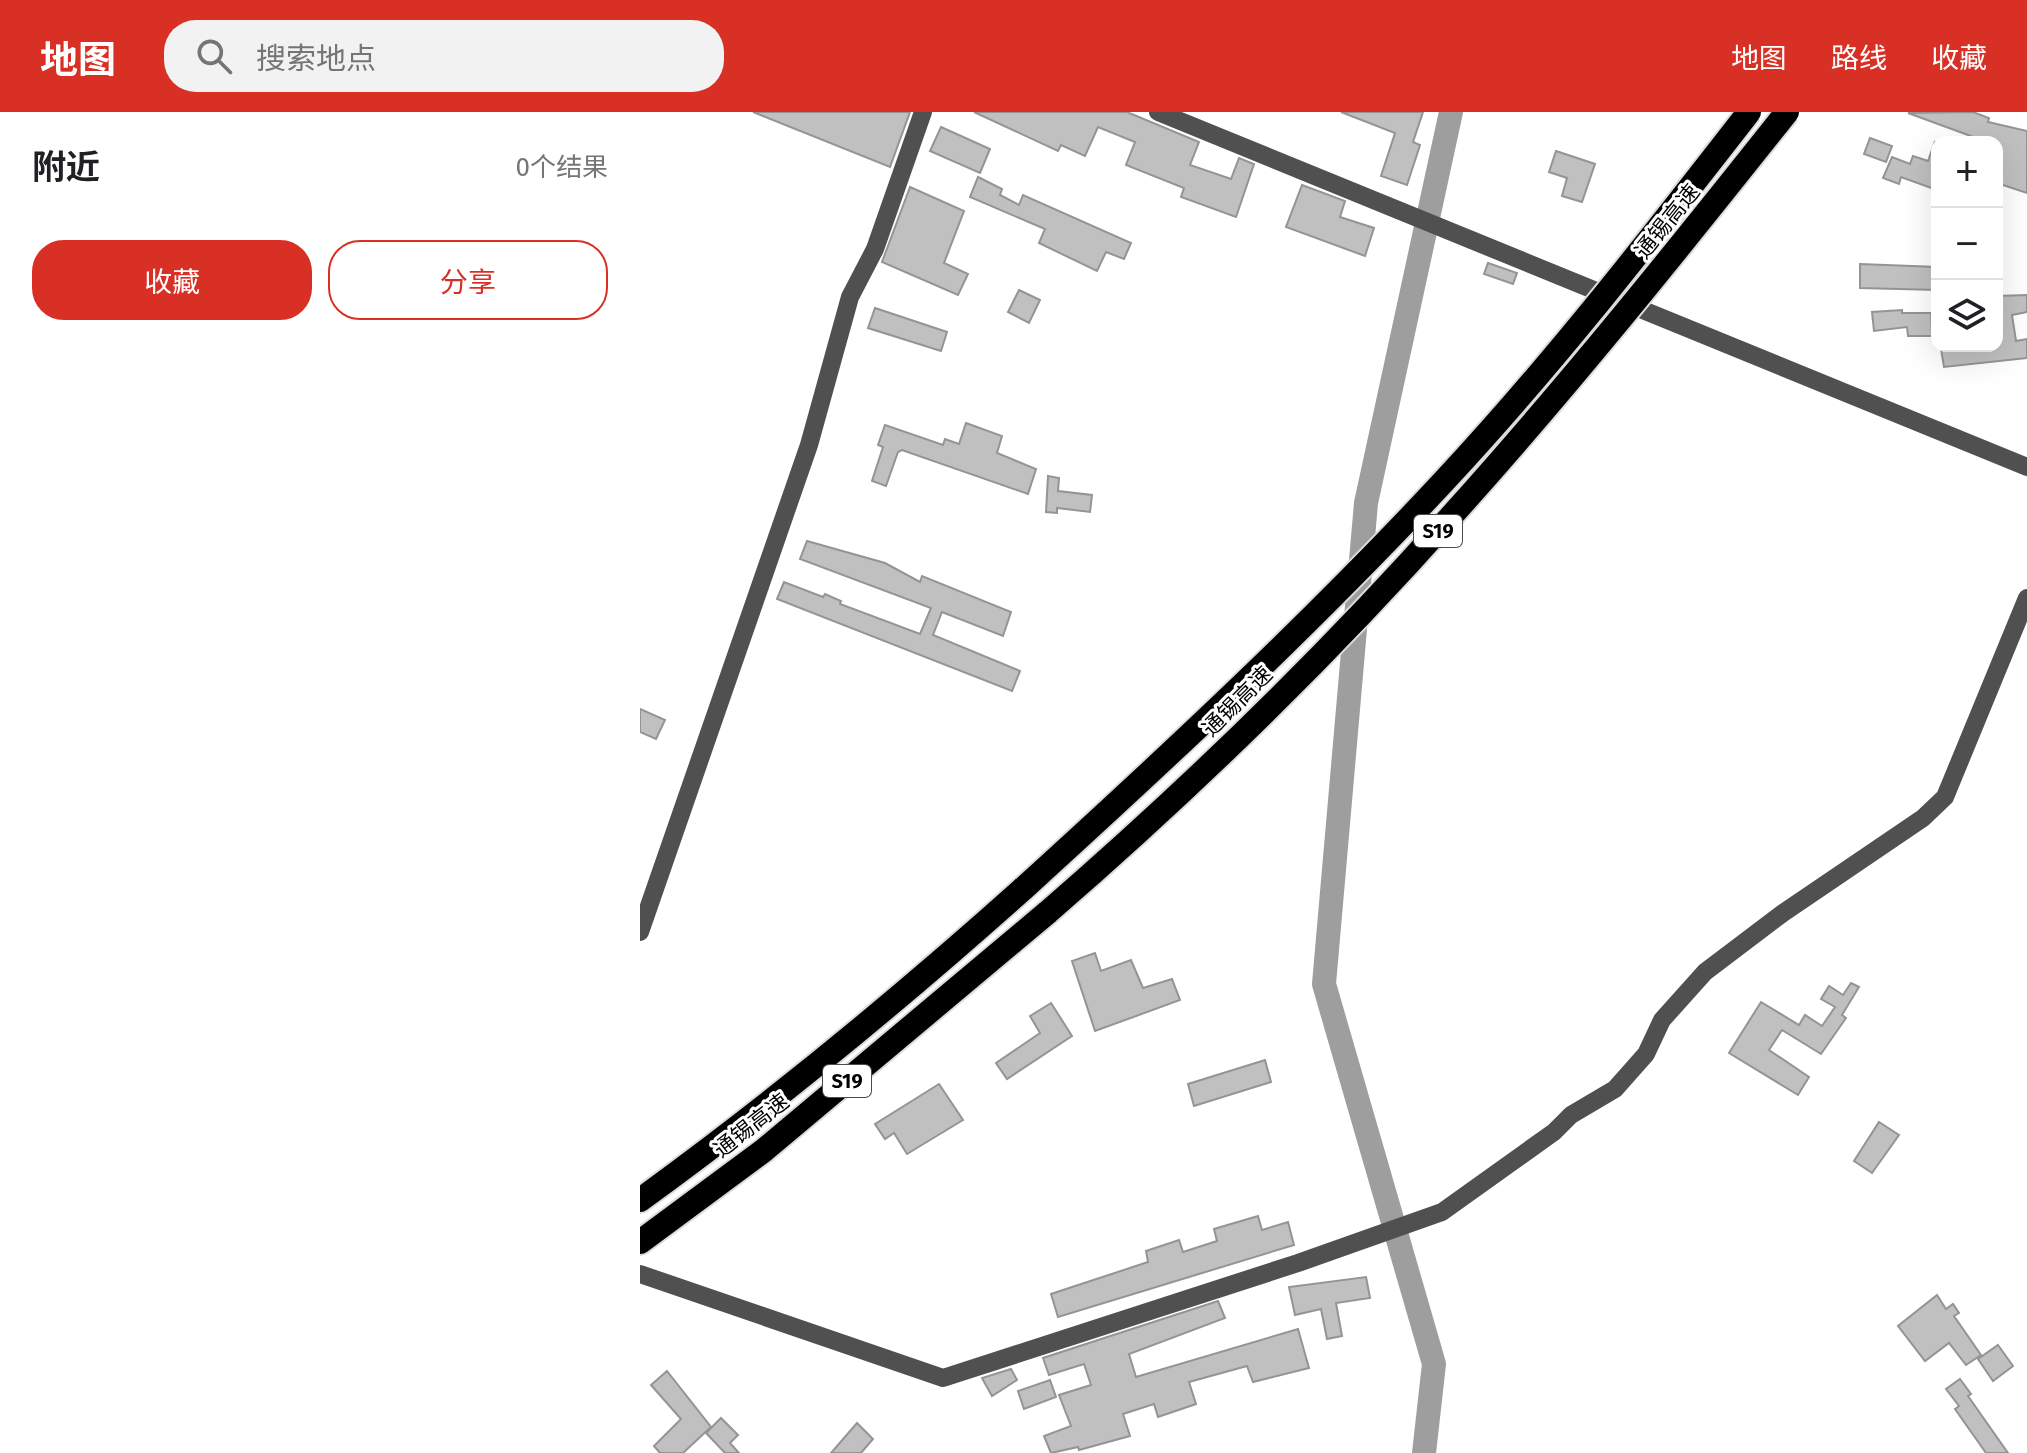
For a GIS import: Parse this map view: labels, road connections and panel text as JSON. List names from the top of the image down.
{
  "streets": {
    "highway": ["通锡高速", "S19"]
  },
  "page": {
    "header": "地图",
    "search": "搜索地点",
    "nav": ["地图", "路线", "收藏"],
    "heading": ["附近", "0个结果"],
    "map_buttons": ["+", "−"],
    "buttons": ["收藏", "分享"]
  }
}
